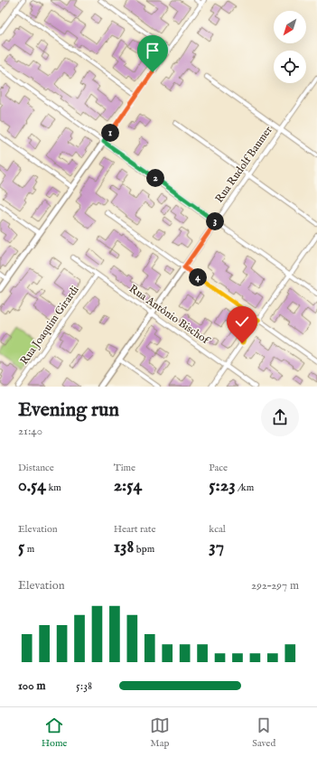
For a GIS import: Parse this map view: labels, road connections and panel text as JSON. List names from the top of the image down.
{
  "streets": {
    "street": ["Rua Rudolf Baumer", "Rua Antônio Bischof", "Rua Joaquim Girardi"]
  },
  "crossings": [
    ["Rua Rudolf Baumer", "Rua Antônio Bischof"],
    ["Rua Antônio Bischof", "Rua Joaquim Girardi"]
  ],
  "north": "bottom left",
  "page": {
    "pins": [
      "1",
      "2",
      "3",
      "4"
    ],
    "heading": ["Evening run", "21:40"],
    "stats": [
      ["Distance", "0.54 km"],
      ["Time", "2:54"],
      ["Pace", "5:23 /km"],
      ["Elevation", "5 m"],
      ["Heart rate", "138 bpm"],
      ["kcal", "37"]
    ],
    "chart": ["Elevation", "292–297 m"],
    "list": [
      {
        "name": "100 m",
        "note": "5:38"
      }
    ],
    "tabs": ["Home", "Map", "Saved"]
  }
}
